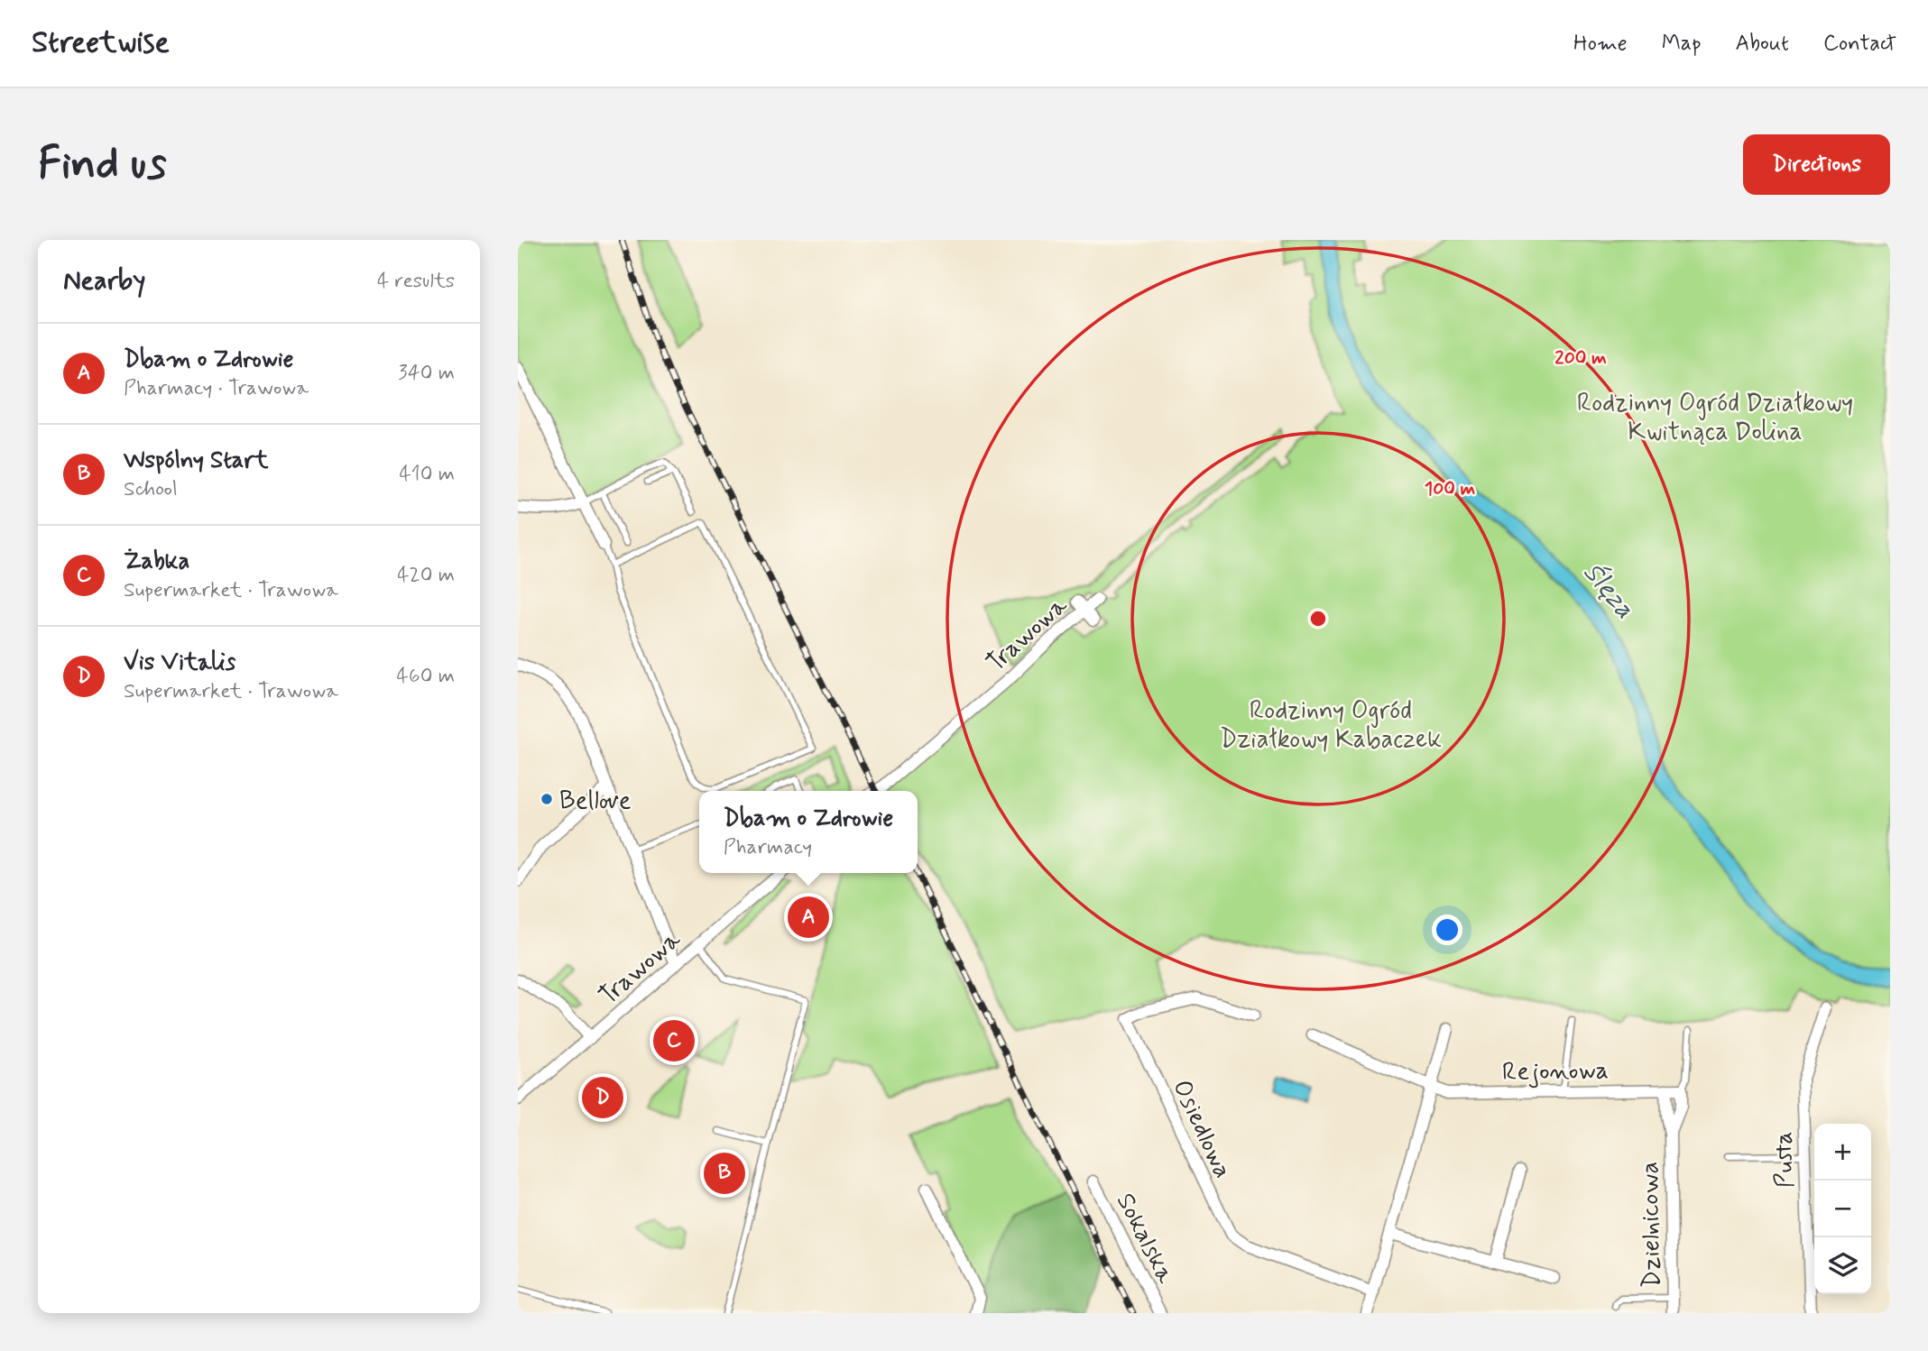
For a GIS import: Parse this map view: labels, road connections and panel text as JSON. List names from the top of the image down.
{
  "streets": {
    "street": [
      "Trawowa",
      "Rejonowa",
      "Osiedlowa",
      "Pusta",
      "Dzielnicowa",
      "Sokalska"
    ]
  },
  "crossings": [
    ["Rejonowa", "Dzielnicowa"]
  ],
  "water": ["Ślęza"],
  "parks": ["Rodzinny Ogród Działkowy Kwitnąca Dolina", "Rodzinny Ogród Działkowy Kabaczek"],
  "places": ["Bellove"],
  "page": {
    "header": "Streetwise",
    "nav": [
      "Home",
      "Map",
      "About",
      "Contact"
    ],
    "buttons": "Directions",
    "title": "Find us",
    "heading": ["Nearby", "4 results"],
    "list": [
      {
        "mark": "A",
        "name": "Dbam o Zdrowie",
        "note": "Pharmacy · Trawowa",
        "value": "340 m"
      },
      {
        "mark": "B",
        "name": "Wspólny Start",
        "note": "School",
        "value": "410 m"
      },
      {
        "mark": "C",
        "name": "Żabka",
        "note": "Supermarket · Trawowa",
        "value": "420 m"
      },
      {
        "mark": "D",
        "name": "Vis Vitalis",
        "note": "Supermarket · Trawowa",
        "value": "460 m"
      }
    ],
    "popup": ["Dbam o Zdrowie", "Pharmacy"],
    "pins": [
      "A",
      "C",
      "D",
      "B"
    ],
    "map_buttons": ["+", "−"]
  },
  "rings": ["200 m", "100 m"]
}
